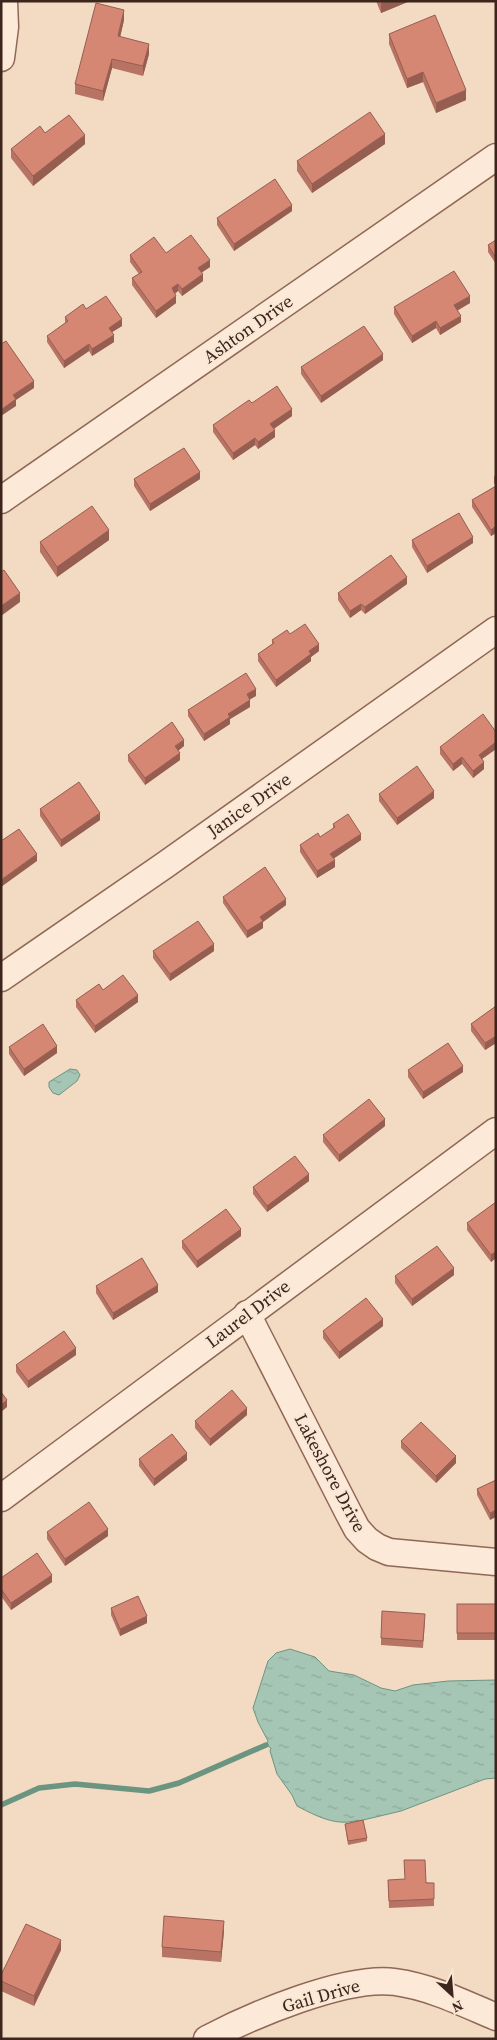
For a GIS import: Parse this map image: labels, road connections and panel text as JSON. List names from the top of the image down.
{
  "streets": {
    "street": [
      "Ashton Drive",
      "Janice Drive",
      "Laurel Drive",
      "Lakeshore Drive",
      "Gail Drive"
    ]
  },
  "crossings": [
    ["Laurel Drive", "Lakeshore Drive"]
  ],
  "north": "bottom right"
}
